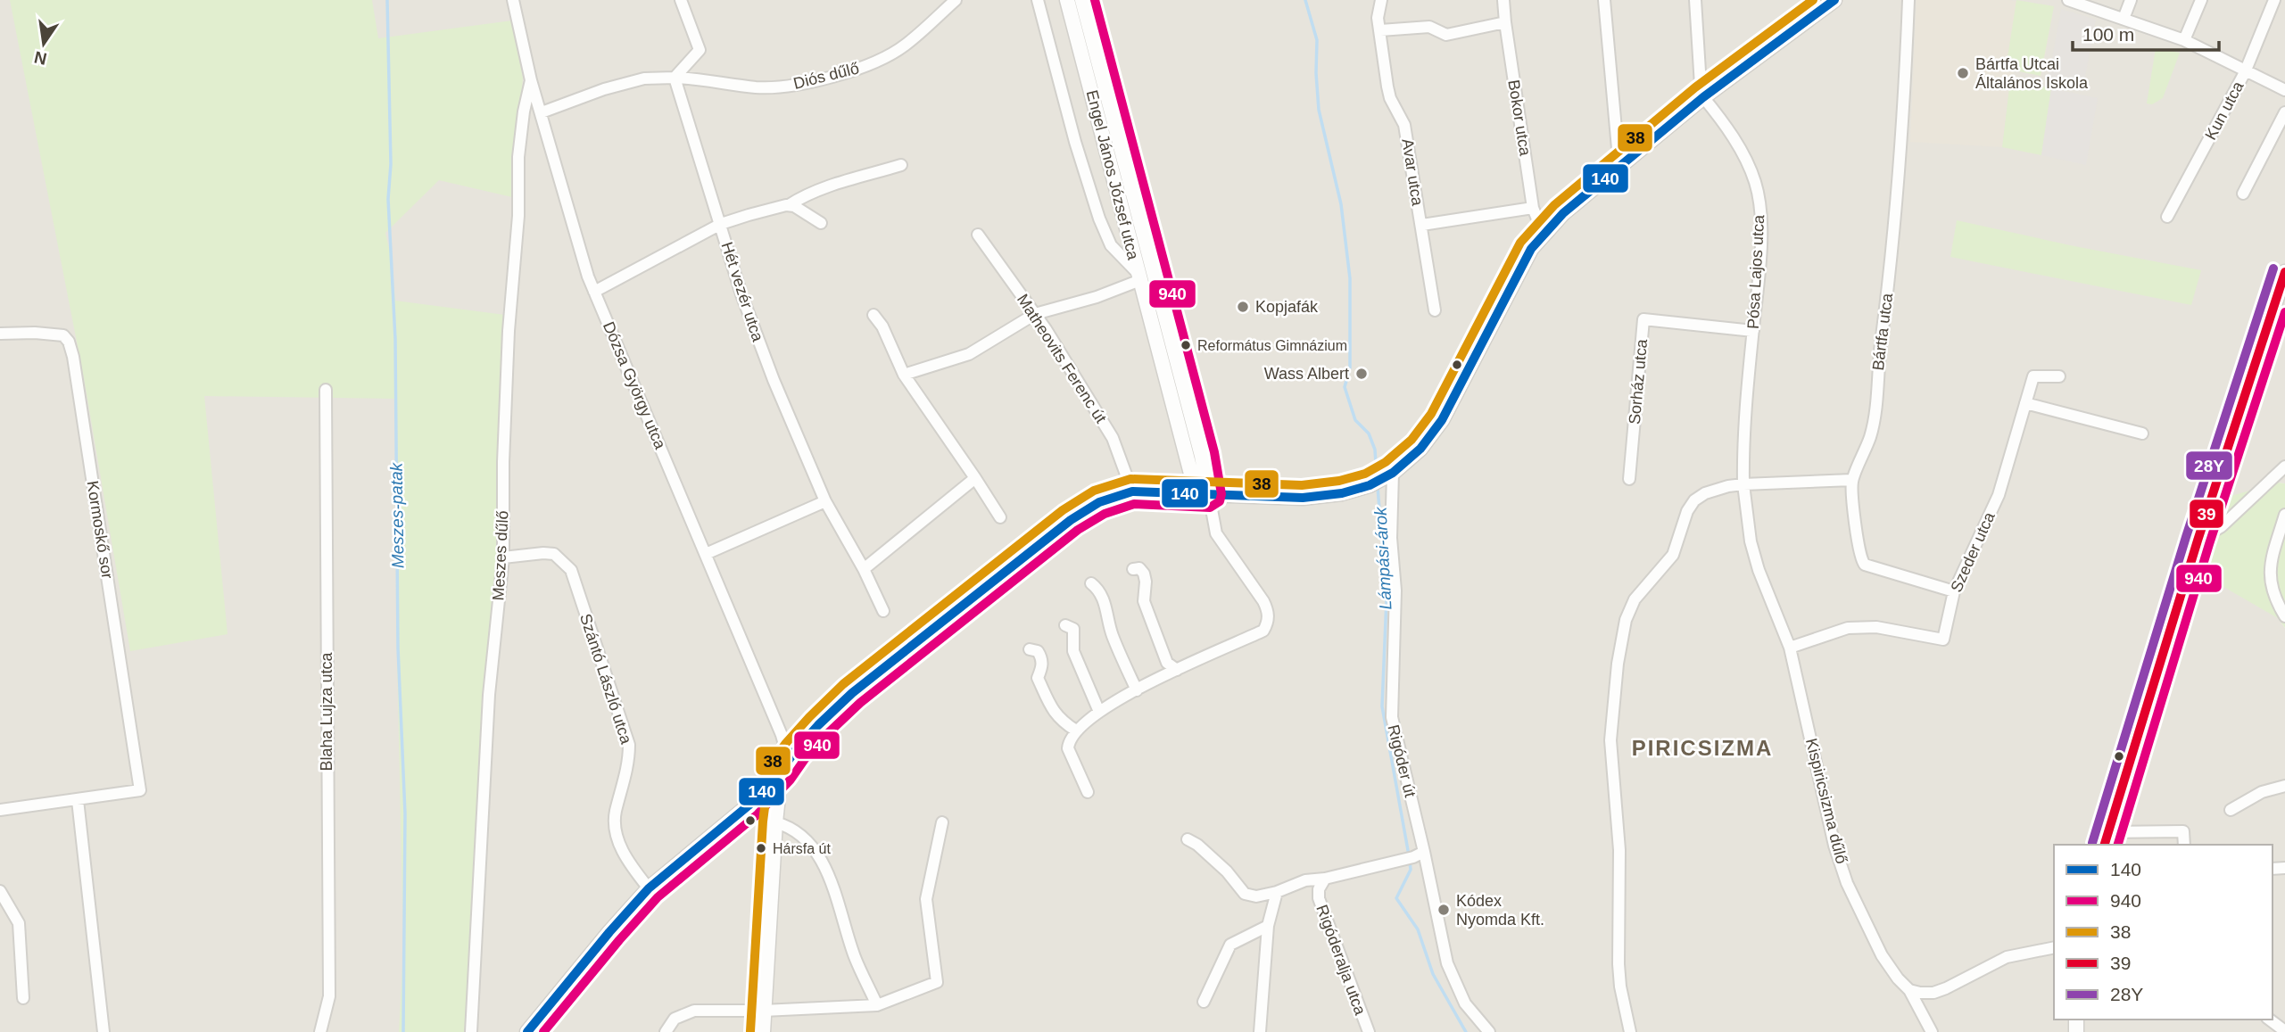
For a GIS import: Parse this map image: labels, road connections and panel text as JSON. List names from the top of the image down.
{
  "streets": {
    "street": [
      "Diós dűlő",
      "Kun utca",
      "Bokor utca",
      "Avar utca",
      "Engel János József utca",
      "Pósa Lajos utca",
      "Hét vezér utca",
      "Bártfa utca",
      "Matheovits Ferenc út",
      "Sorház utca",
      "Dózsa György utca",
      "Kormoskő sor",
      "Szeder utca",
      "Meszes dűlő",
      "Szántó László utca",
      "Blaha Lujza utca",
      "Rigóder út",
      "Kispiricsizma dűlő",
      "Rigóderalja utca"
    ]
  },
  "crossings": [
    ["Diós dűlő", "Hét vezér utca"],
    ["Diós dűlő", "Dózsa György utca"],
    ["Pósa Lajos utca", "Sorház utca"],
    ["Pósa Lajos utca", "Kispiricsizma dűlő"],
    ["Bártfa utca", "Szeder utca"],
    ["Dózsa György utca", "Meszes dűlő"],
    ["Szeder utca", "Kispiricsizma dűlő"],
    ["Meszes dűlő", "Szántó László utca"]
  ],
  "districts": ["PIRICSIZMA"],
  "water": ["Meszes-patak", "Lámpási-árok"],
  "places": [
    "Bártfa Utcai Általános Iskola",
    "Kopjafák",
    "Református Gimnázium",
    "Wass Albert",
    "Hársfa út",
    "Kódex Nyomda Kft."
  ],
  "lines": [
    "transit line 140",
    "transit line 940",
    "transit line 38",
    "transit line 28Y",
    "transit line 39"
  ],
  "legend": [
    "140",
    "940",
    "38",
    "39",
    "28Y"
  ],
  "scale_bar": "100 m",
  "north": "bottom"
}
